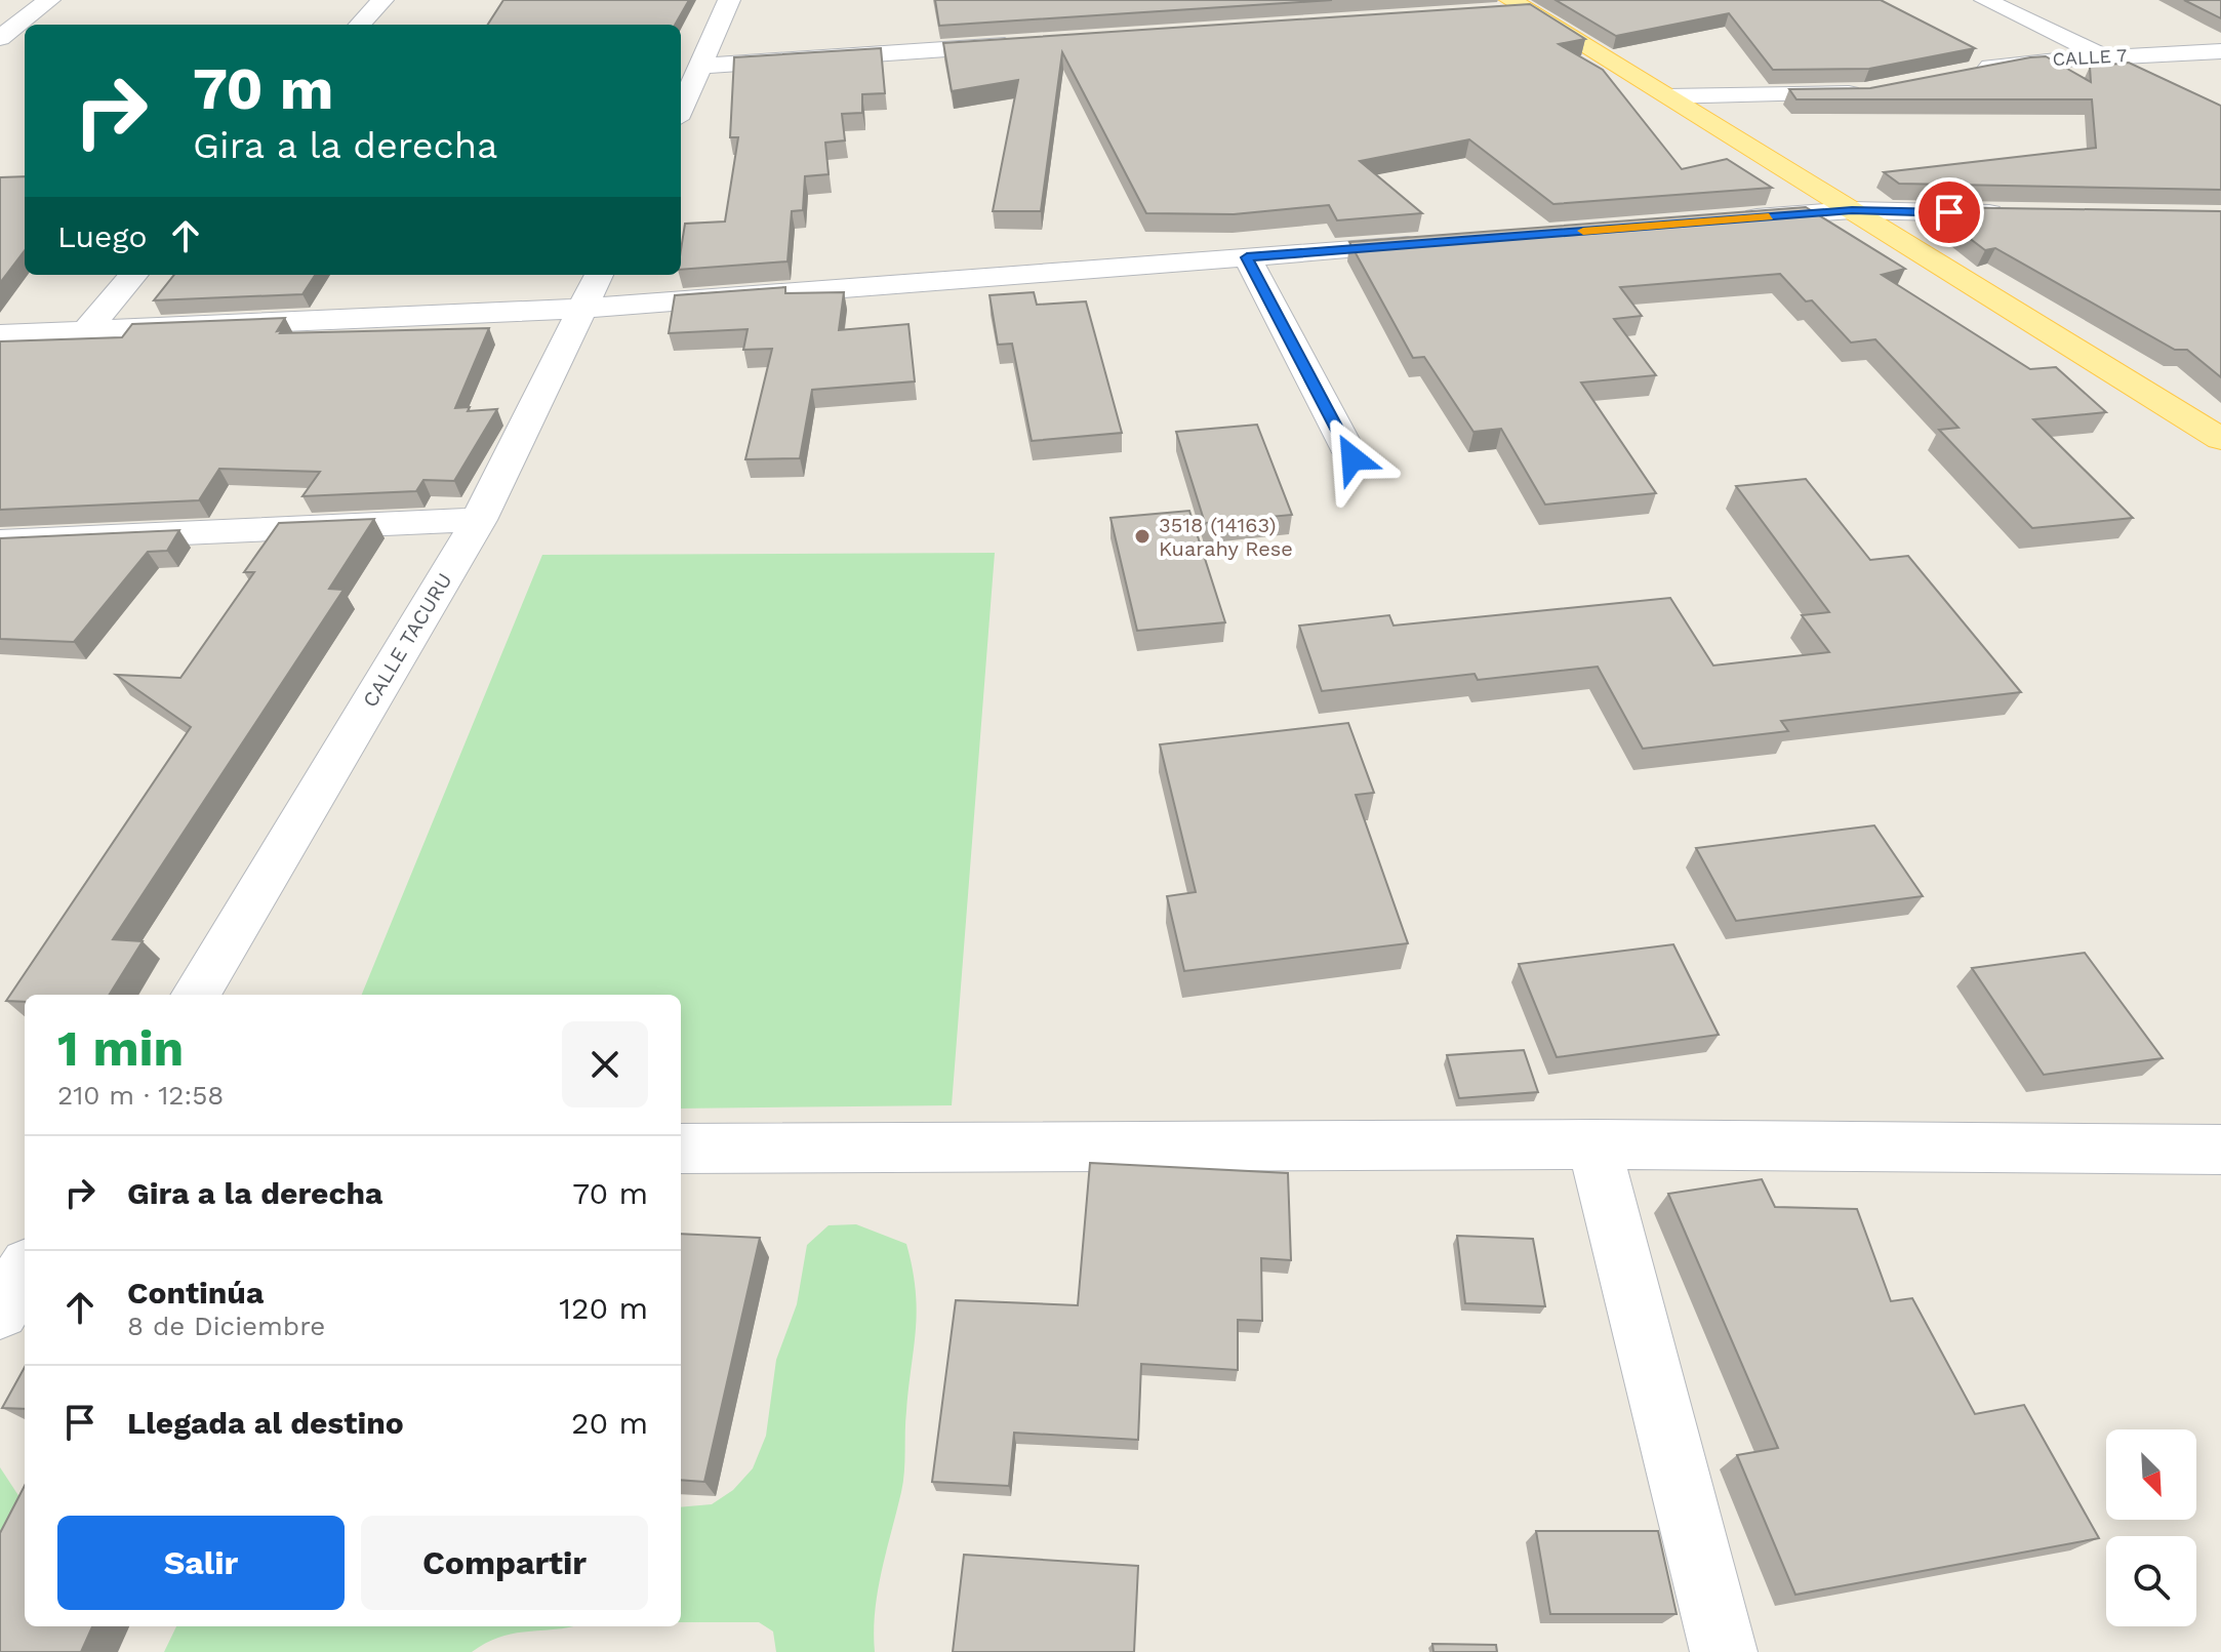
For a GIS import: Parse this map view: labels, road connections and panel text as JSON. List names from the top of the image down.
{
  "streets": {
    "street": ["CALLE 7", "CALLE TACURU"]
  },
  "places": ["3518 (14163) Kuarahy Rese"],
  "north": "bottom right",
  "page": {
    "turn": ["70 m", "Gira a la derecha"],
    "then": "Luego",
    "heading": ["1 min", "210 m · 12:58"],
    "list": [
      {
        "name": "Gira a la derecha",
        "value": "70 m"
      },
      {
        "name": "Continúa",
        "note": "8 de Diciembre",
        "value": "120 m"
      },
      {
        "name": "Llegada al destino",
        "value": "20 m"
      }
    ],
    "buttons": ["Salir", "Compartir"]
  }
}
